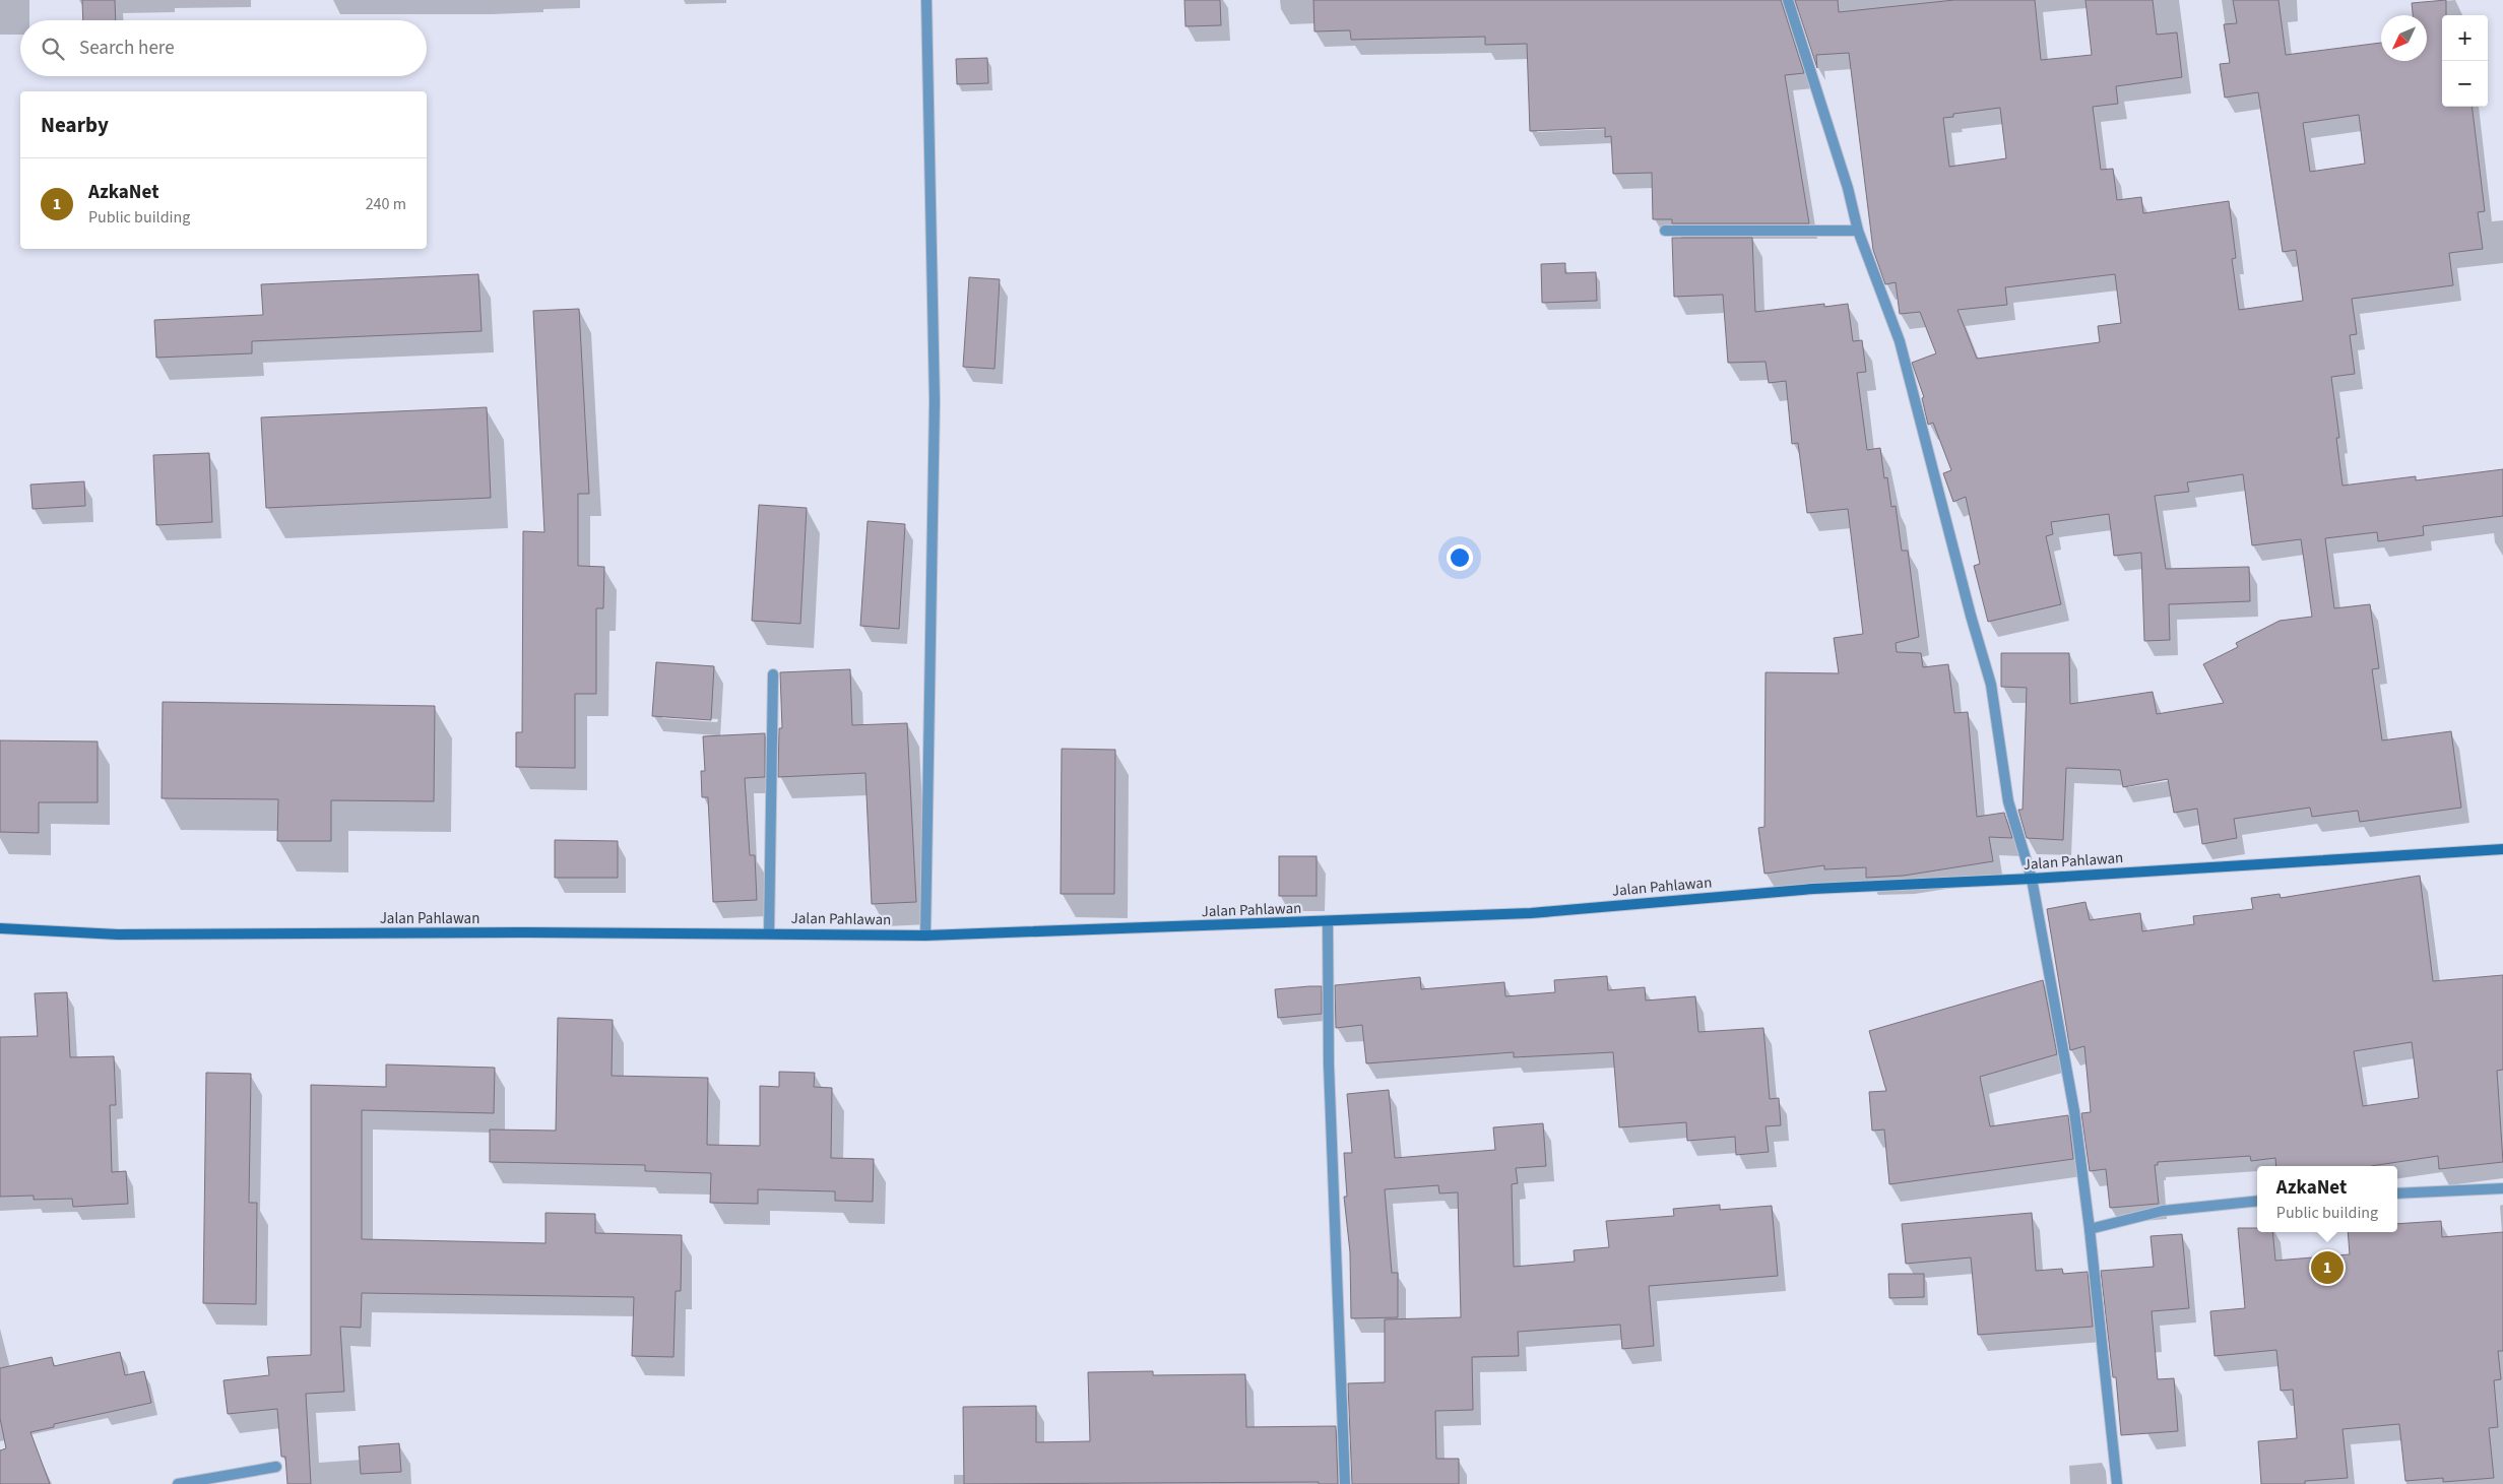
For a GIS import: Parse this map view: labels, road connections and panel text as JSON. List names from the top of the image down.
{
  "streets": {
    "street": ["Jalan Pahlawan"]
  },
  "north": "bottom left",
  "page": {
    "map_buttons": ["+", "−"],
    "search": "Search here",
    "heading": "Nearby",
    "list": [
      {
        "mark": "1",
        "name": "AzkaNet",
        "note": "Public building",
        "value": "240 m"
      }
    ],
    "popup": ["AzkaNet", "Public building"],
    "pins": "1"
  }
}
